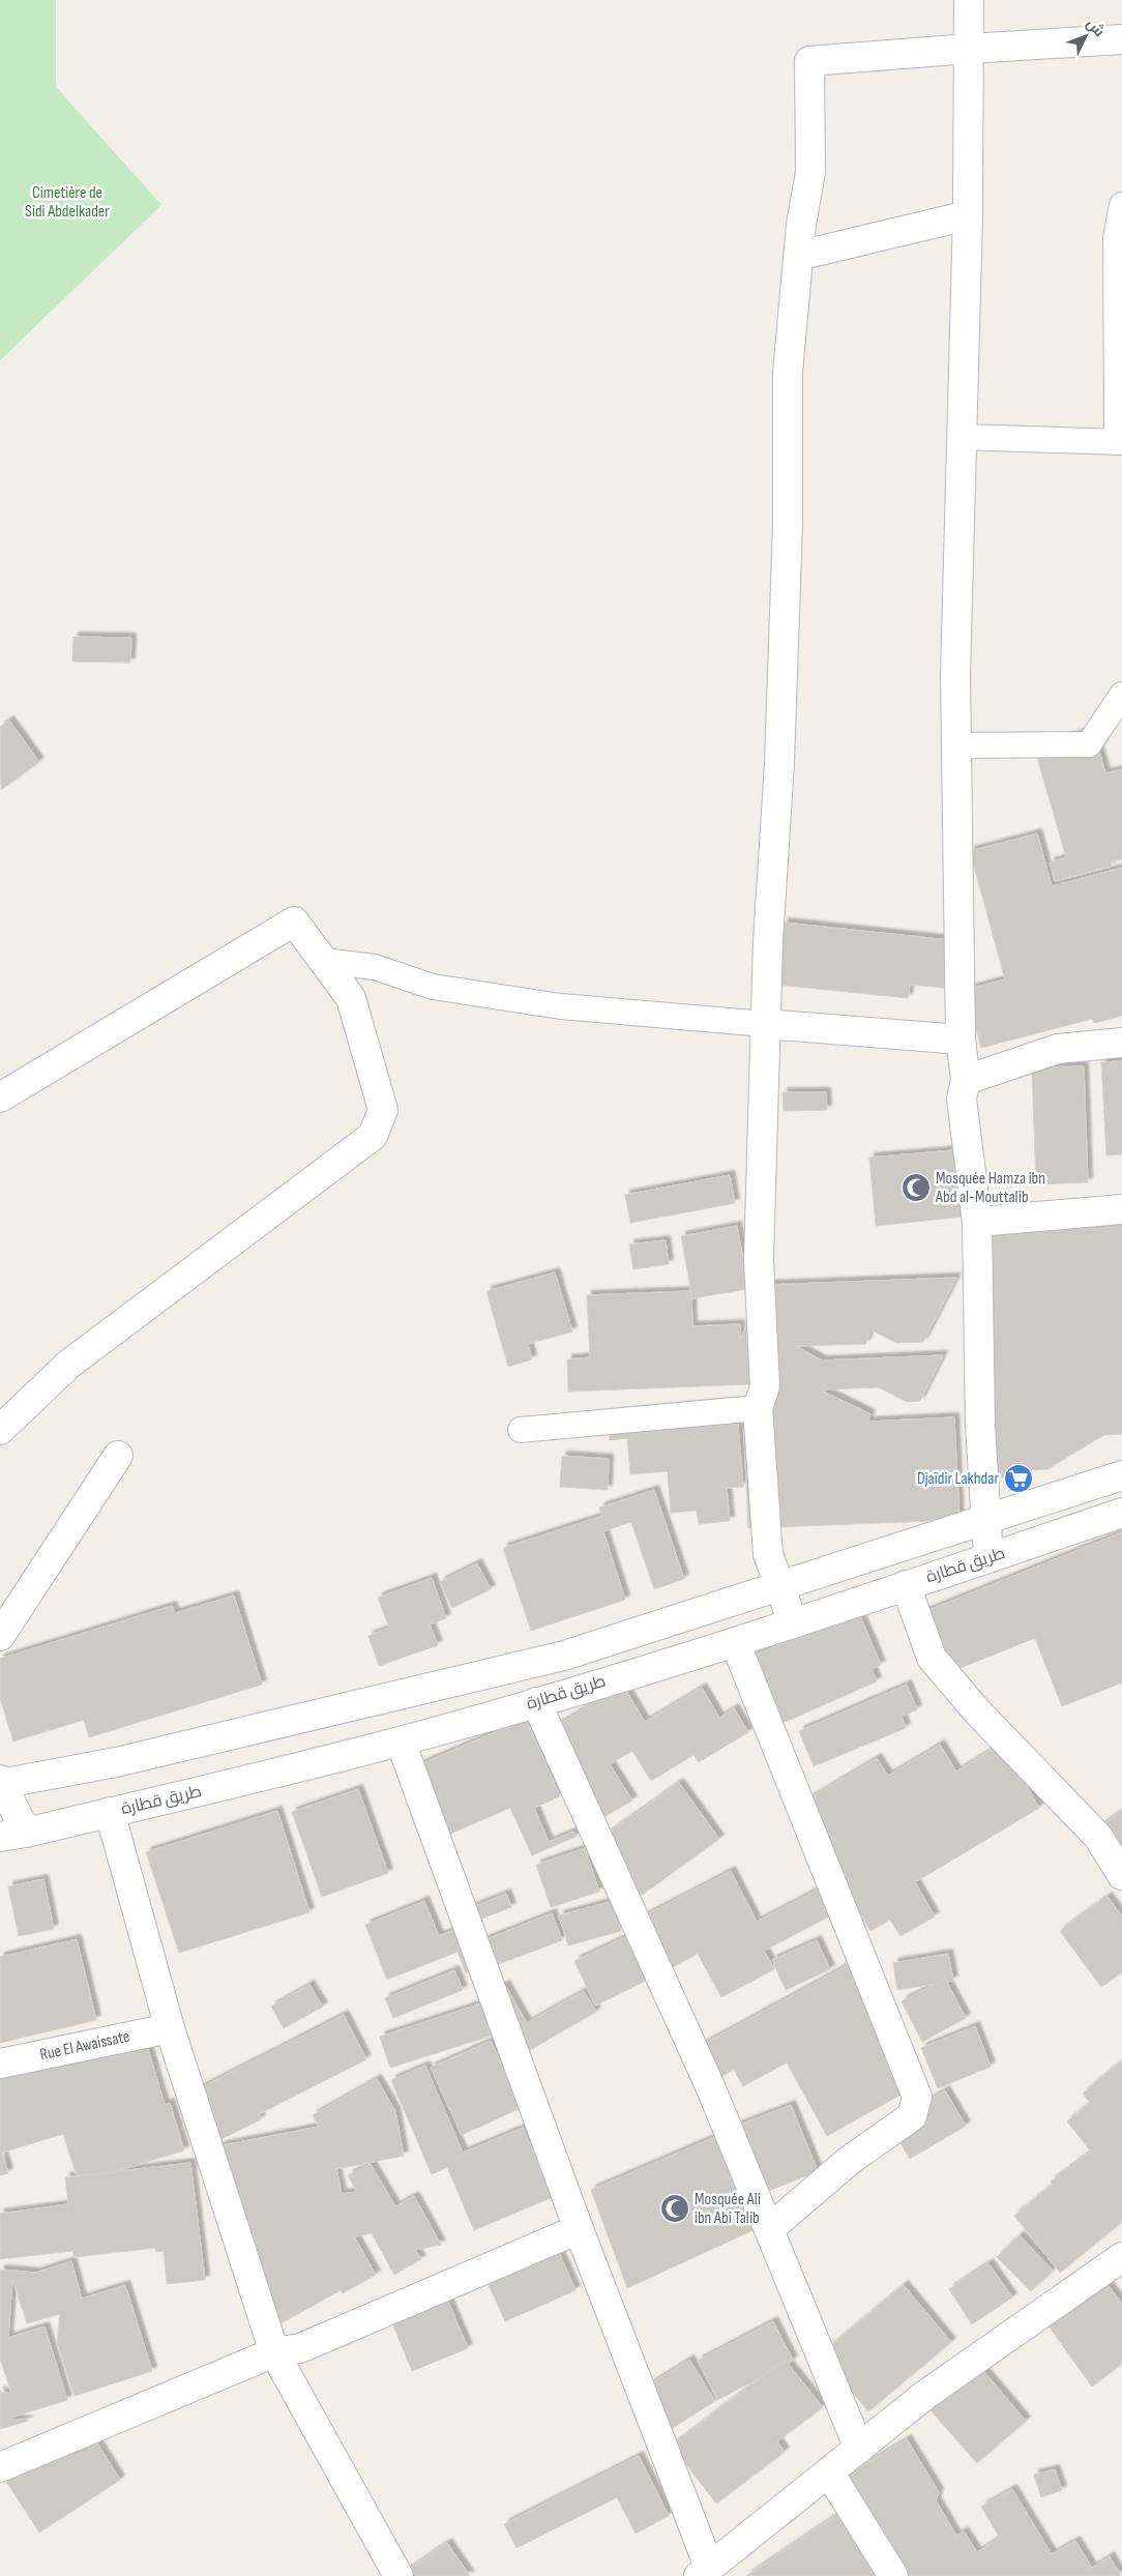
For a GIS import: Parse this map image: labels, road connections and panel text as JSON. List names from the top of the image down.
{
  "streets": {
    "street": ["طريق قطارة", "Rue El Awaissate"]
  },
  "parks": ["Cimetière de Sidi Abdelkader"],
  "places": {
    "mosque": ["Mosquée Hamza ibn Abd al-Mouttalib", "Mosquée Ali ibn Abi Talib"],
    "supermarket": ["Djaïdir Lakhdar"]
  },
  "north": "top right"
}
